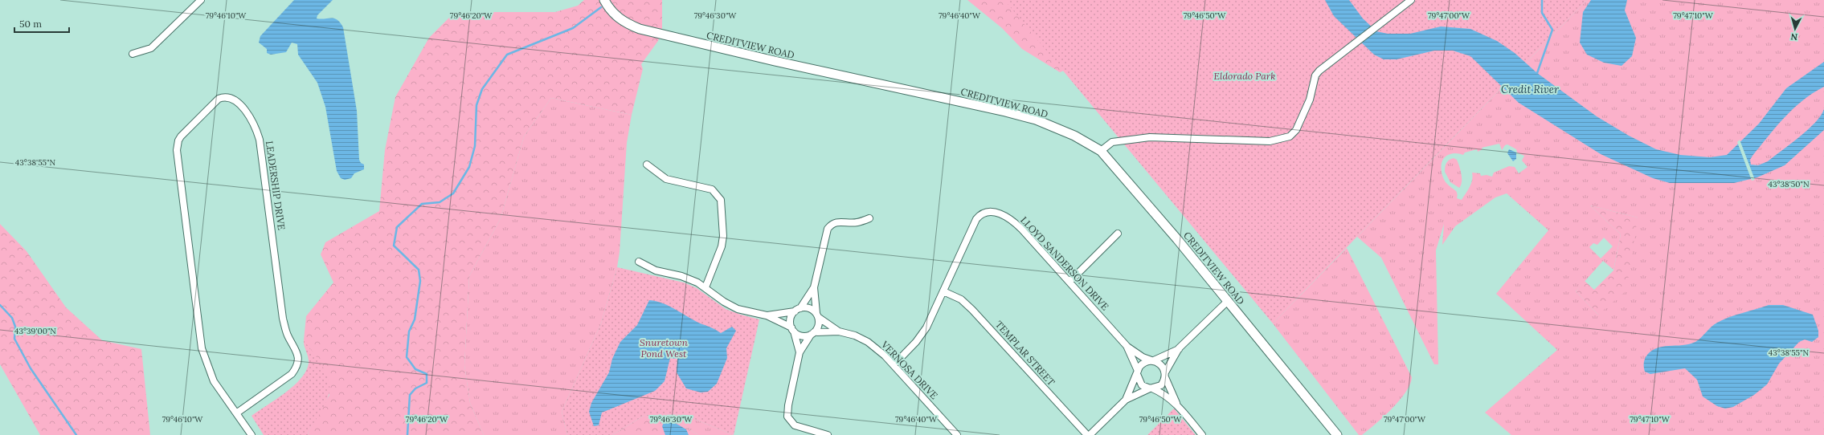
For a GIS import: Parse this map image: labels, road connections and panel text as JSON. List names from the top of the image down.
{
  "streets": {
    "street": [
      "CREDITVIEW ROAD",
      "LEADERSHIP DRIVE",
      "LLOYD SANDERSON DRIVE",
      "TEMPLAR STREET",
      "VERNOSA DRIVE"
    ]
  },
  "crossings": [
    ["LLOYD SANDERSON DRIVE", "TEMPLAR STREET"],
    ["LLOYD SANDERSON DRIVE", "VERNOSA DRIVE"]
  ],
  "water": ["Credit River"],
  "parks": ["Eldorado Park", "Snuretown Pond West"],
  "scale_bar": "50 m",
  "north": "bottom",
  "coordinates": [
    "79°46'10\"W",
    "79°46'20\"W",
    "79°46'30\"W",
    "79°46'40\"W",
    "79°46'50\"W",
    "79°47'00\"W",
    "79°47'10\"W",
    "43°38'55\"N",
    "43°38'50\"N",
    "43°39'00\"N"
  ]
}
